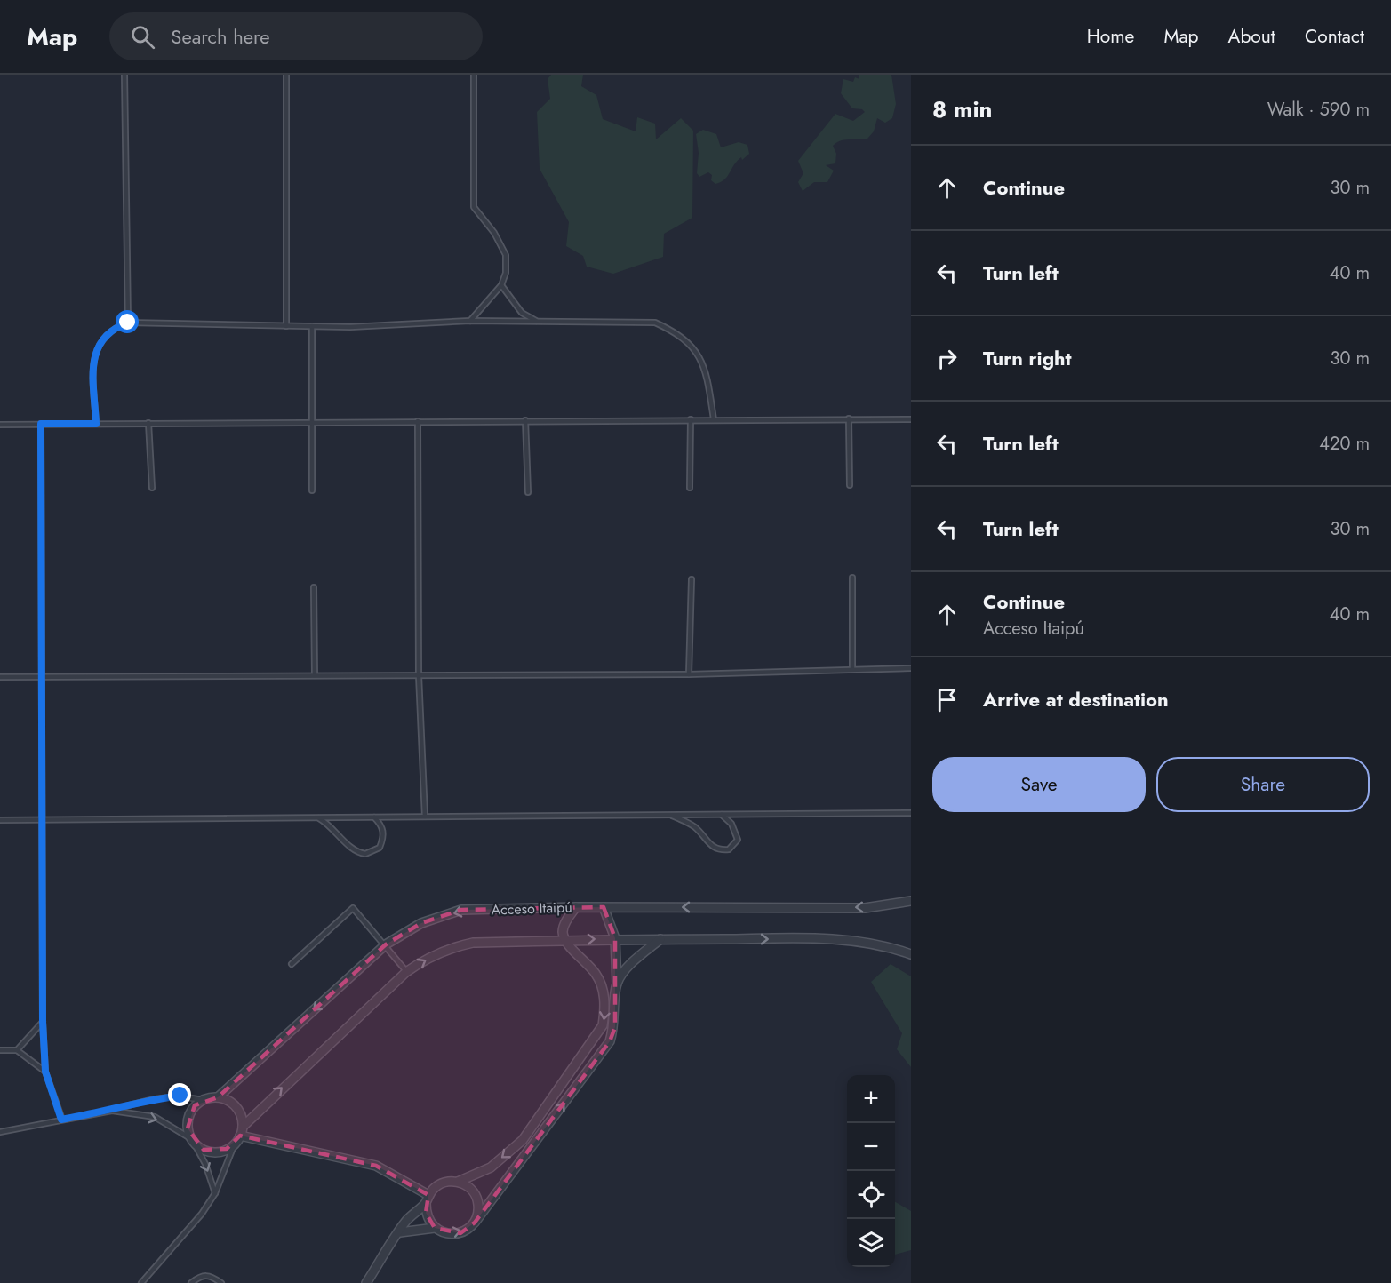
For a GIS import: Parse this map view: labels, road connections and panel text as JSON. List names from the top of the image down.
{
  "streets": {
    "street": ["Acceso Itaipú"]
  },
  "page": {
    "header": "Map",
    "search": "Search here",
    "nav": [
      "Home",
      "Map",
      "About",
      "Contact"
    ],
    "heading": ["8 min", "Walk · 590 m"],
    "list": [
      ["Continue", "30 m"],
      ["Turn left", "40 m"],
      ["Turn right", "30 m"],
      ["Turn left", "420 m"],
      ["Turn left", "30 m"],
      ["Continue", "Acceso Itaipú", "40 m"],
      "Arrive at destination"
    ],
    "buttons": ["Save", "Share"],
    "map_buttons": ["+", "−"]
  }
}
